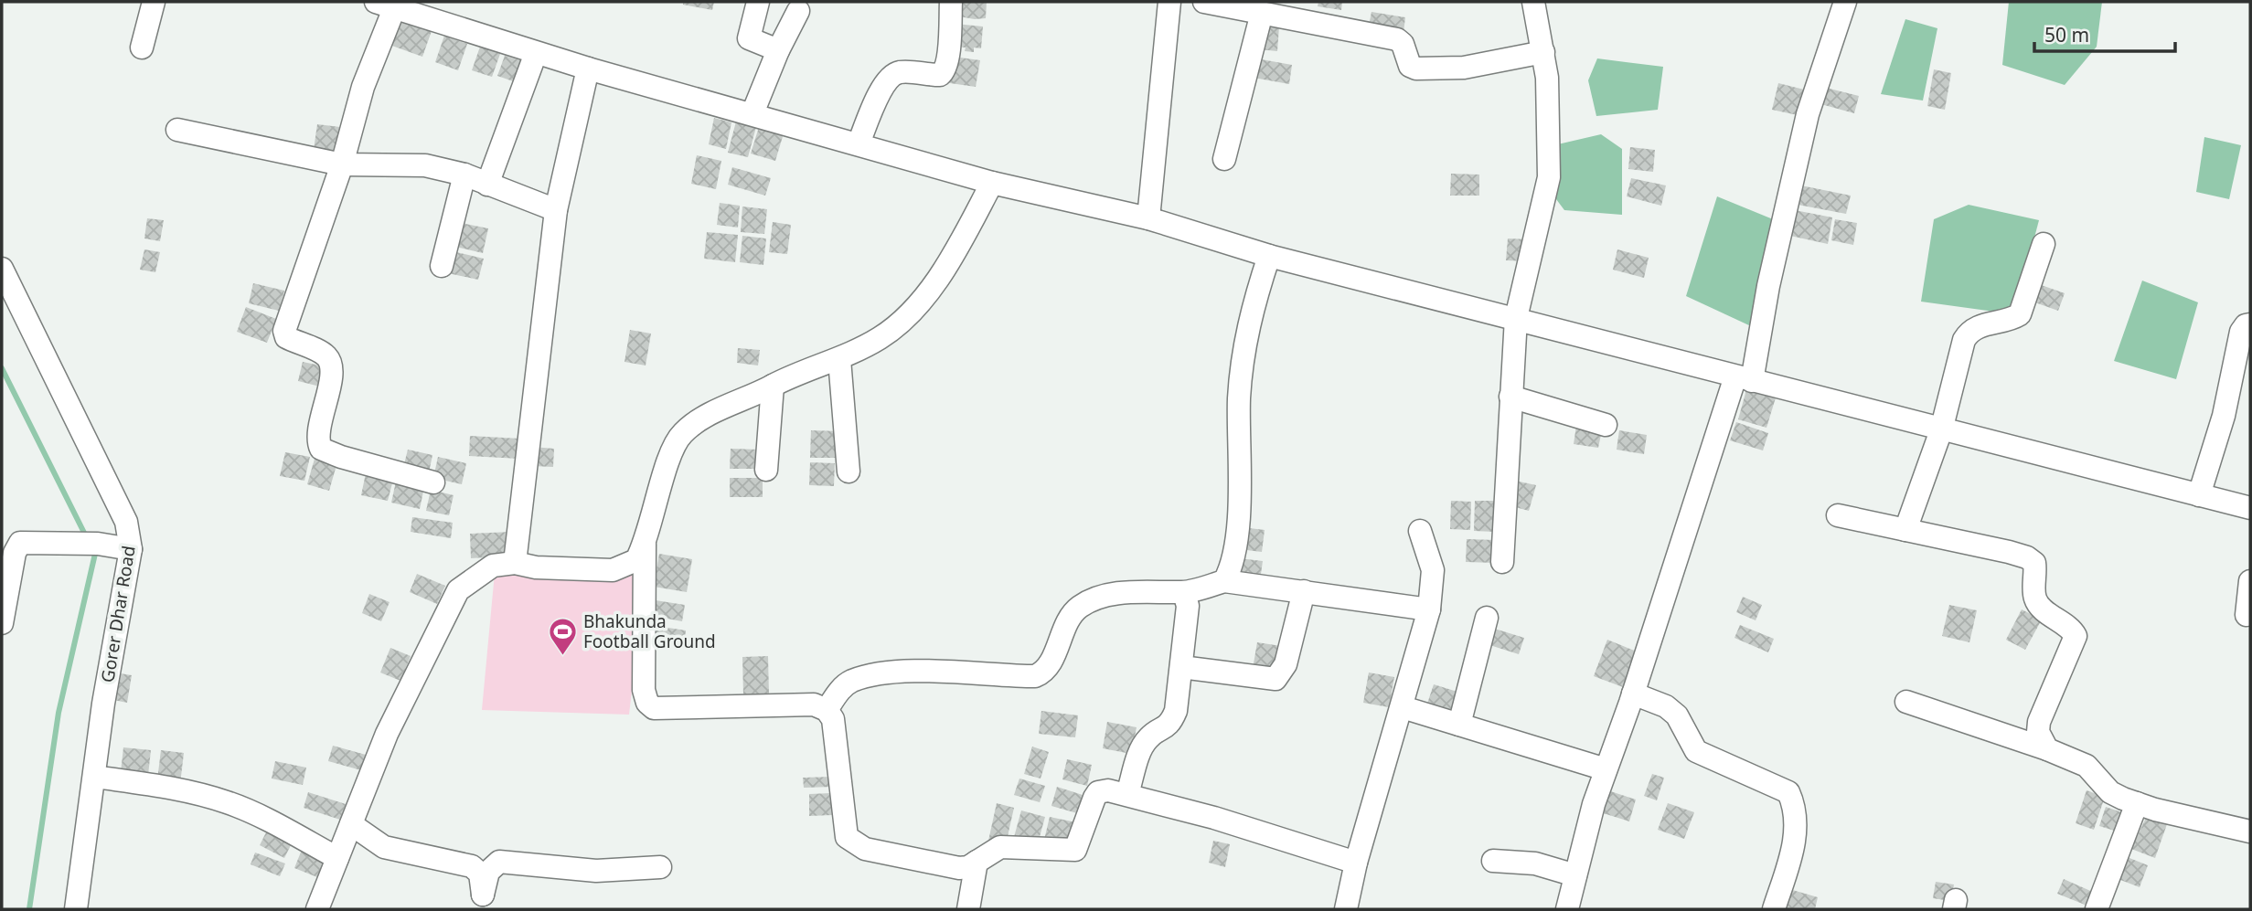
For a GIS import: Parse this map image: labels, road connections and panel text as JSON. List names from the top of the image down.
{
  "streets": {
    "street": ["Gorer Dhar Road"]
  },
  "places": {
    "sports": ["Bhakunda Football Ground"]
  },
  "scale_bar": "50 m"
}
